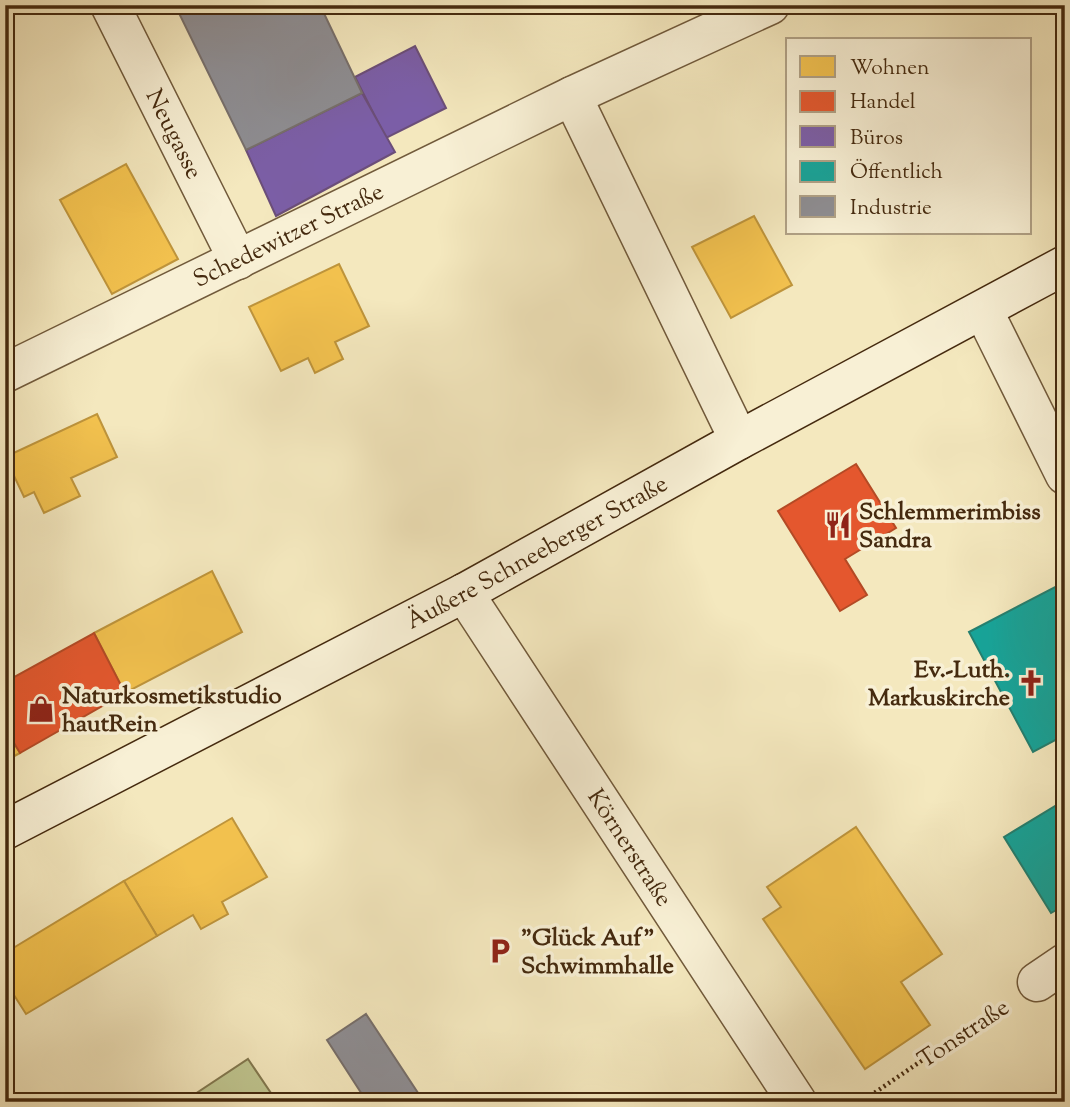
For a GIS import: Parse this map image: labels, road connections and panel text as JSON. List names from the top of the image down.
{
  "streets": {
    "street": [
      "Neugasse",
      "Schedewitzer Straße",
      "Äußere Schneeberger Straße",
      "Körnerstraße"
    ],
    "path": ["Tonstraße"]
  },
  "crossings": [
    ["Neugasse", "Schedewitzer Straße"],
    ["Äußere Schneeberger Straße", "Körnerstraße"]
  ],
  "places": {
    "restaurant": ["Schlemmerimbiss Sandra"],
    "church": ["Ev.-Luth. Markuskirche"],
    "shop": ["Naturkosmetikstudio hautRein"],
    "parking": ["\"Glück Auf\" Schwimmhalle"]
  },
  "legend": [
    "Wohnen",
    "Handel",
    "Büros",
    "Öffentlich",
    "Industrie"
  ]
}
